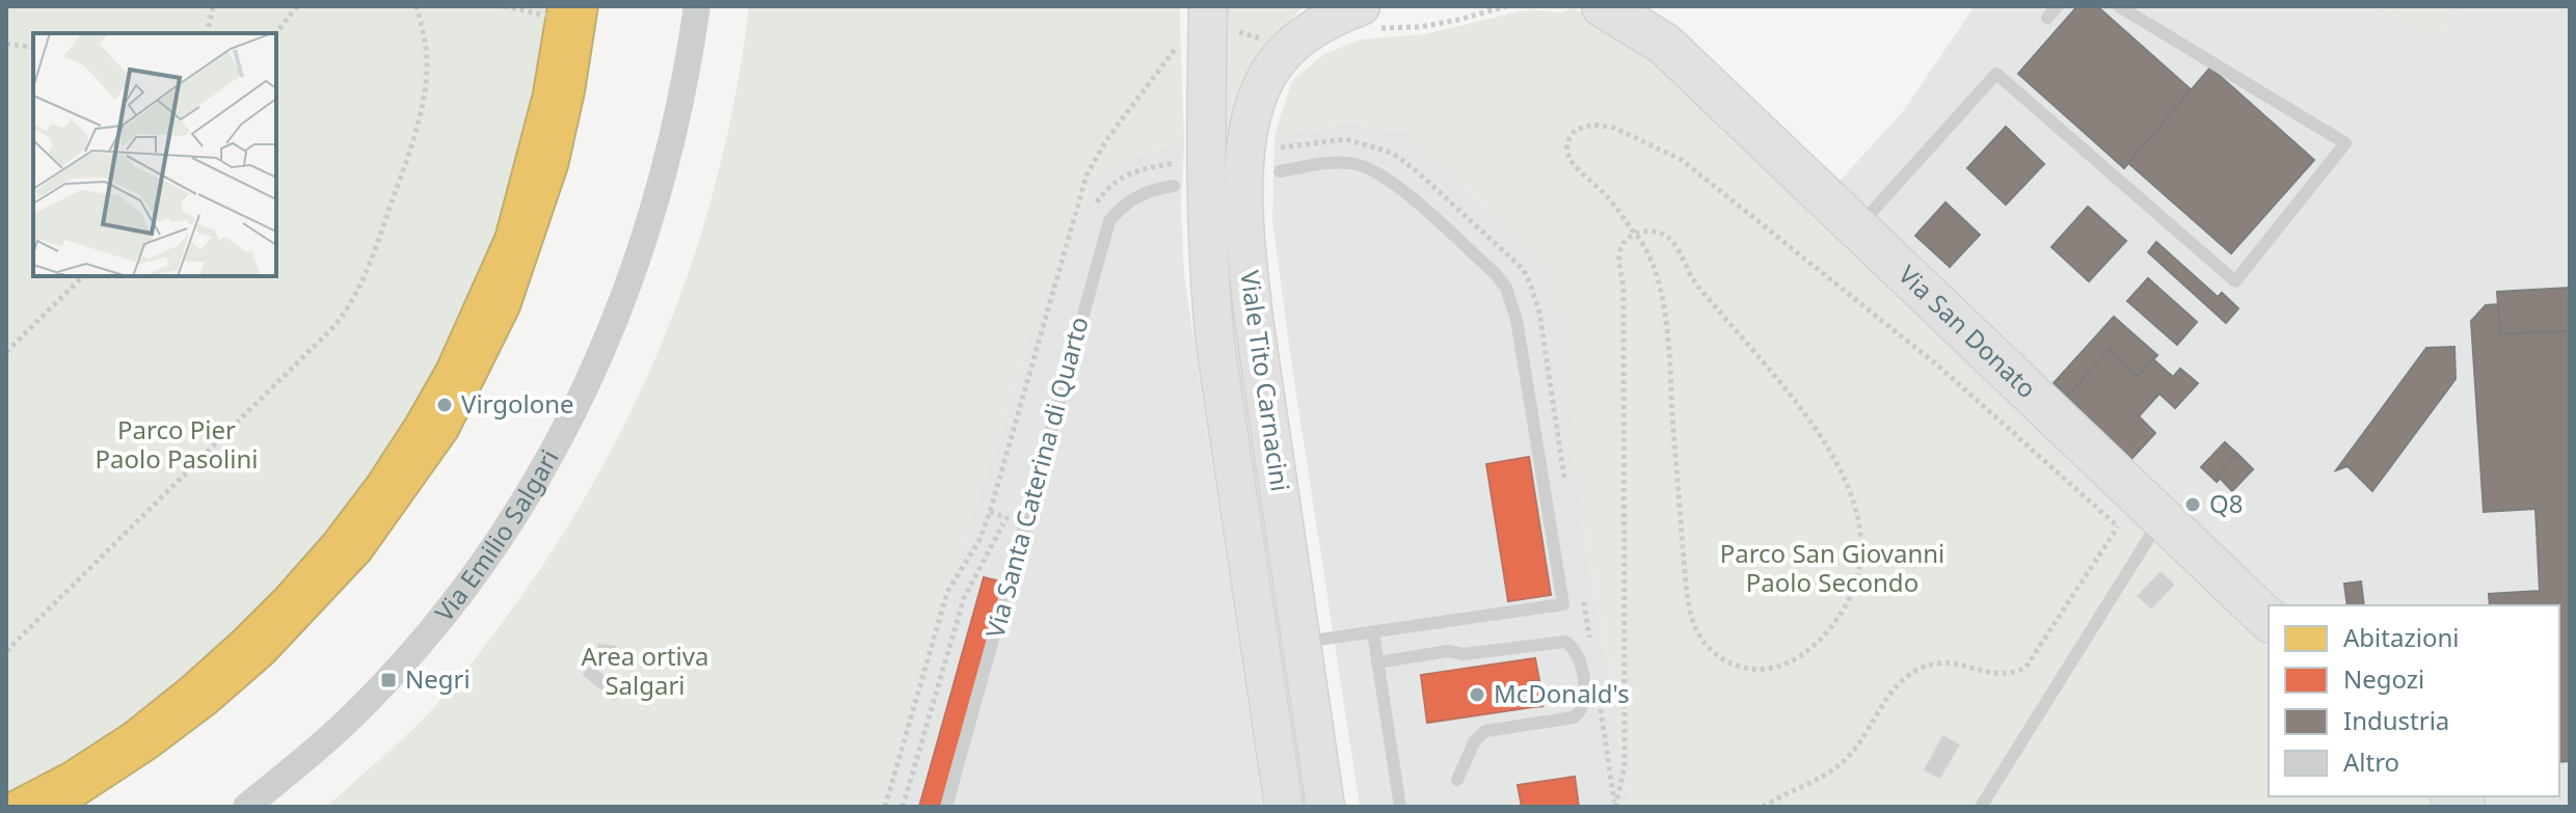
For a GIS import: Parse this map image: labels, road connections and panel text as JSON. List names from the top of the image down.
{
  "streets": {
    "main road": ["Via San Donato", "Viale Tito Carnacini"],
    "street": ["Via Emilio Salgari"],
    "lane": ["Via Santa Caterina di Quarto"]
  },
  "parks": ["Parco Pier Paolo Pasolini", "Parco San Giovanni Paolo Secondo", "Area ortiva Salgari"],
  "places": {
    "other": ["Virgolone", "Q8", "McDonald's"],
    "transit": ["Negri"]
  },
  "legend": [
    "Abitazioni",
    "Negozi",
    "Industria",
    "Altro"
  ]
}
